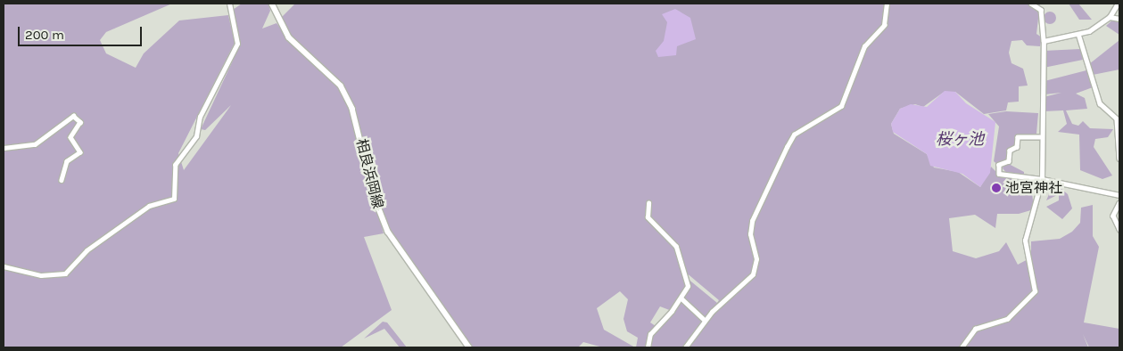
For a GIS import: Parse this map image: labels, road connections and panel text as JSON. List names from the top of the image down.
{
  "streets": {
    "main road": ["相良浜岡線"]
  },
  "water": ["桜ヶ池"],
  "places": ["池宮神社"],
  "scale_bar": "200 m"
}
